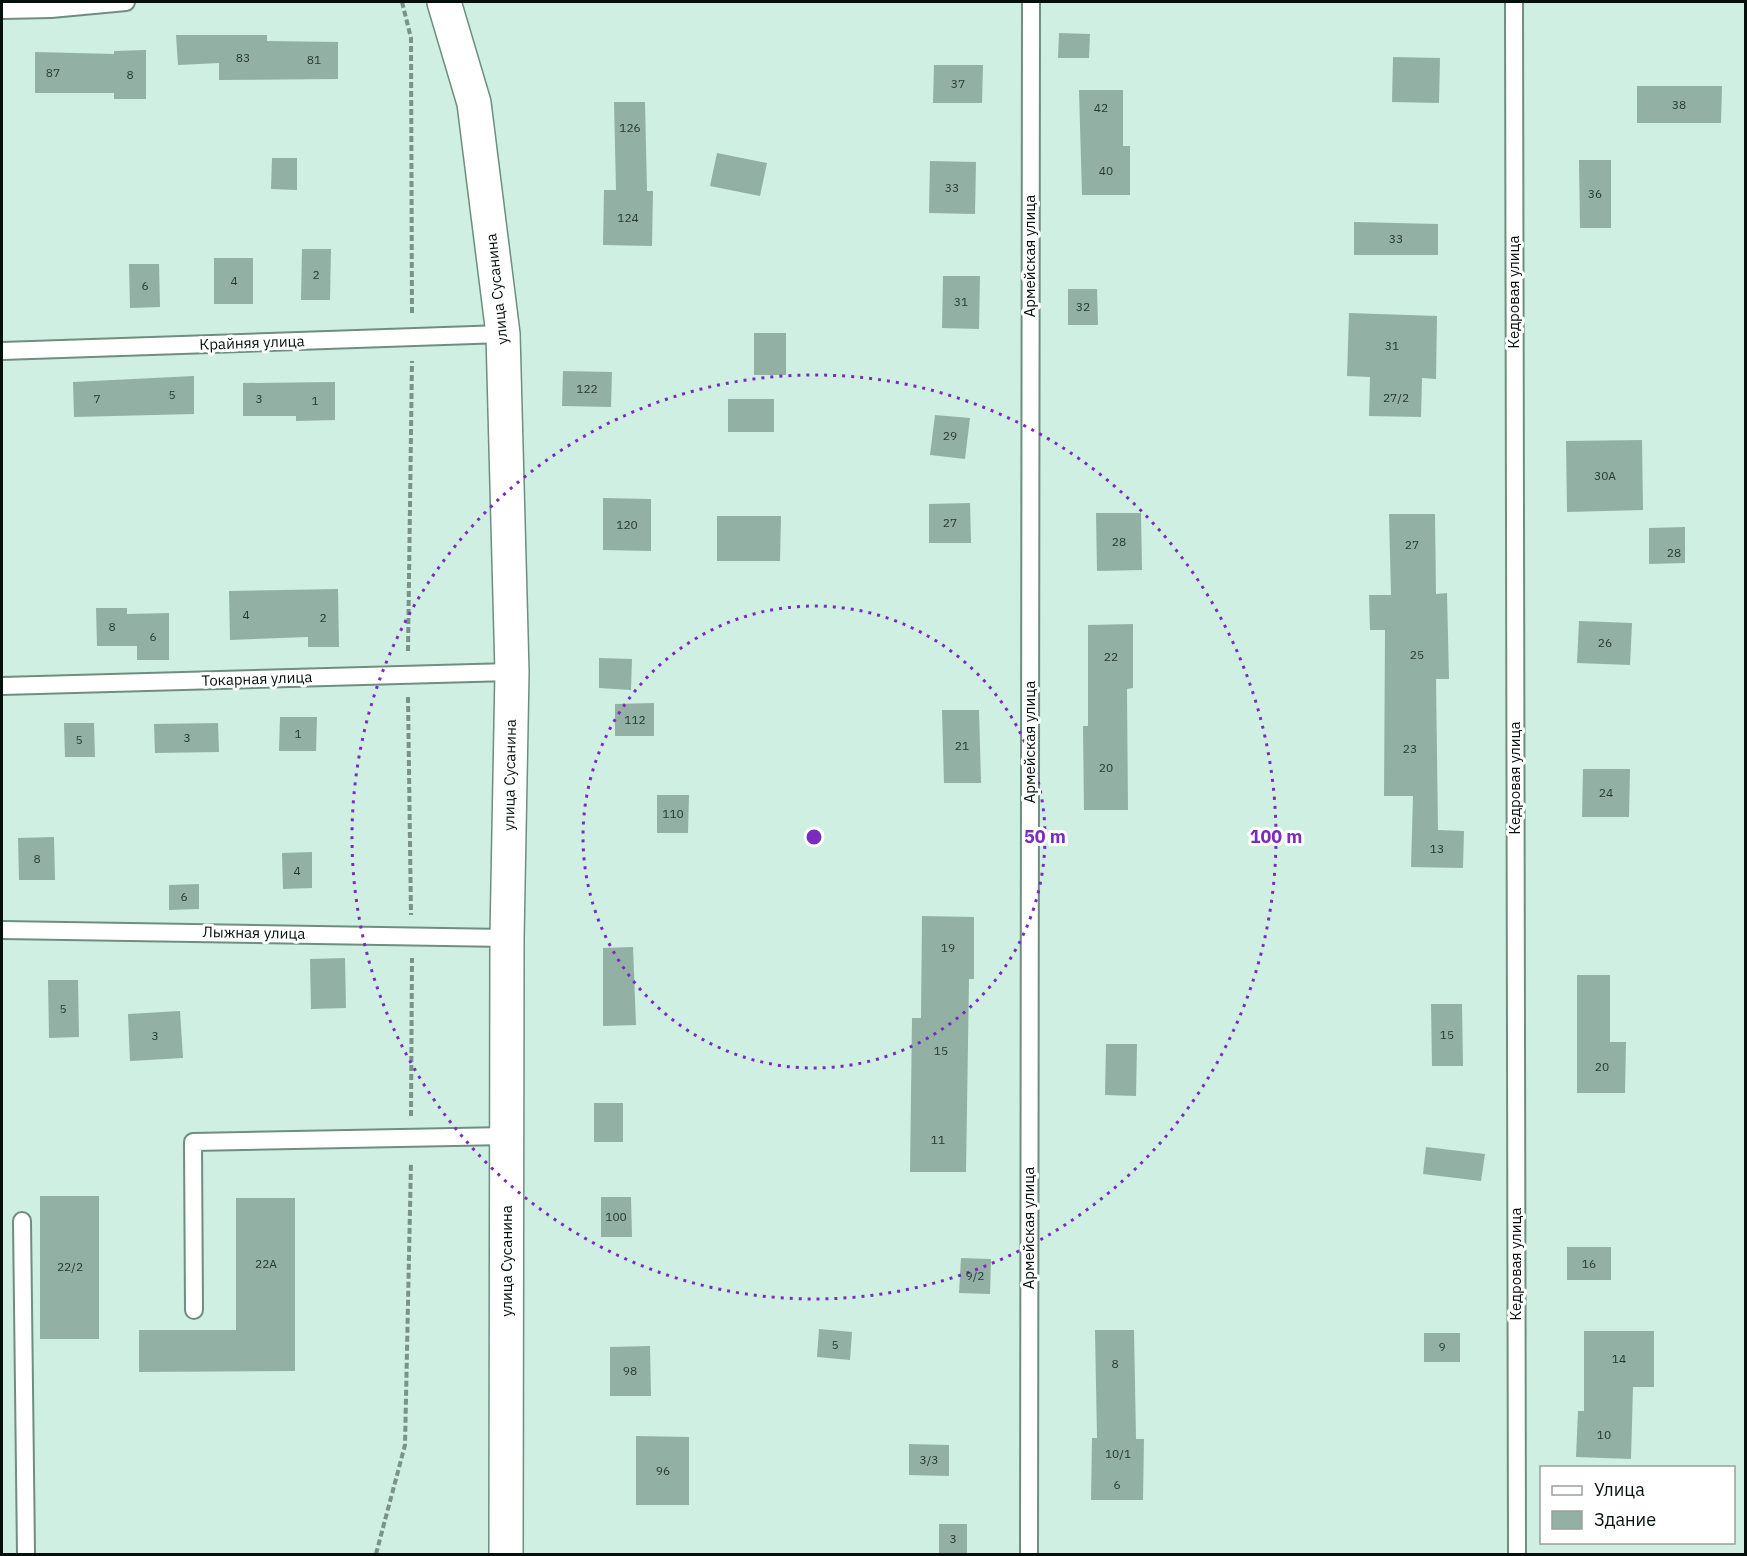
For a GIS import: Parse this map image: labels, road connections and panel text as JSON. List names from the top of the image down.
{
  "streets": {
    "street": ["улица Сусанина"],
    "lane": [
      "Армейская улица",
      "Кедровая улица",
      "Крайняя улица",
      "Токарная улица",
      "Лыжная улица"
    ]
  },
  "crossings": [
    ["улица Сусанина", "Крайняя улица"],
    ["улица Сусанина", "Токарная улица"],
    ["улица Сусанина", "Лыжная улица"]
  ],
  "house_numbers": [
    "83",
    "81",
    "87",
    "8",
    "37",
    "38",
    "42",
    "126",
    "40",
    "33",
    "36",
    "124",
    "33",
    "2",
    "4",
    "6",
    "31",
    "32",
    "31",
    "122",
    "5",
    "27/2",
    "7",
    "3",
    "1",
    "29",
    "30А",
    "27",
    "120",
    "28",
    "27",
    "28",
    "4",
    "2",
    "8",
    "6",
    "26",
    "25",
    "22",
    "112",
    "1",
    "3",
    "5",
    "21",
    "23",
    "20",
    "24",
    "110",
    "13",
    "8",
    "4",
    "6",
    "19",
    "5",
    "15",
    "3",
    "15",
    "20",
    "11",
    "100",
    "22А",
    "16",
    "22/2",
    "9/2",
    "5",
    "9",
    "14",
    "8",
    "98",
    "10",
    "10/1",
    "3/3",
    "96",
    "6",
    "3"
  ],
  "legend": ["Улица", "Здание"],
  "rings": ["50 m", "100 m"]
}
